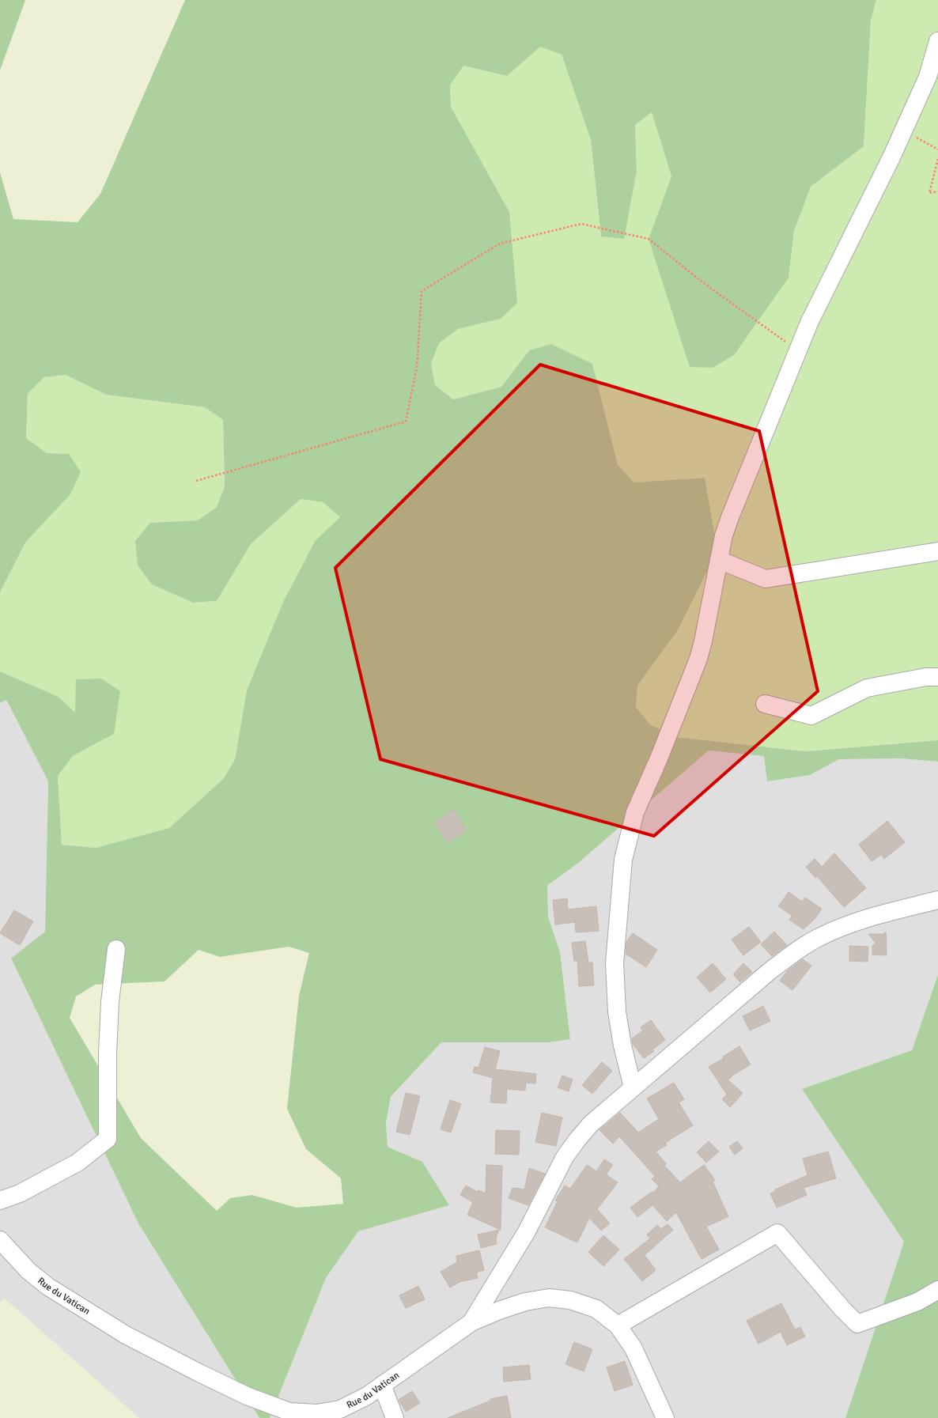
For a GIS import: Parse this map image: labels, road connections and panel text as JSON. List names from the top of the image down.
{
  "streets": {
    "street": ["Rue du Vatican"]
  }
}
